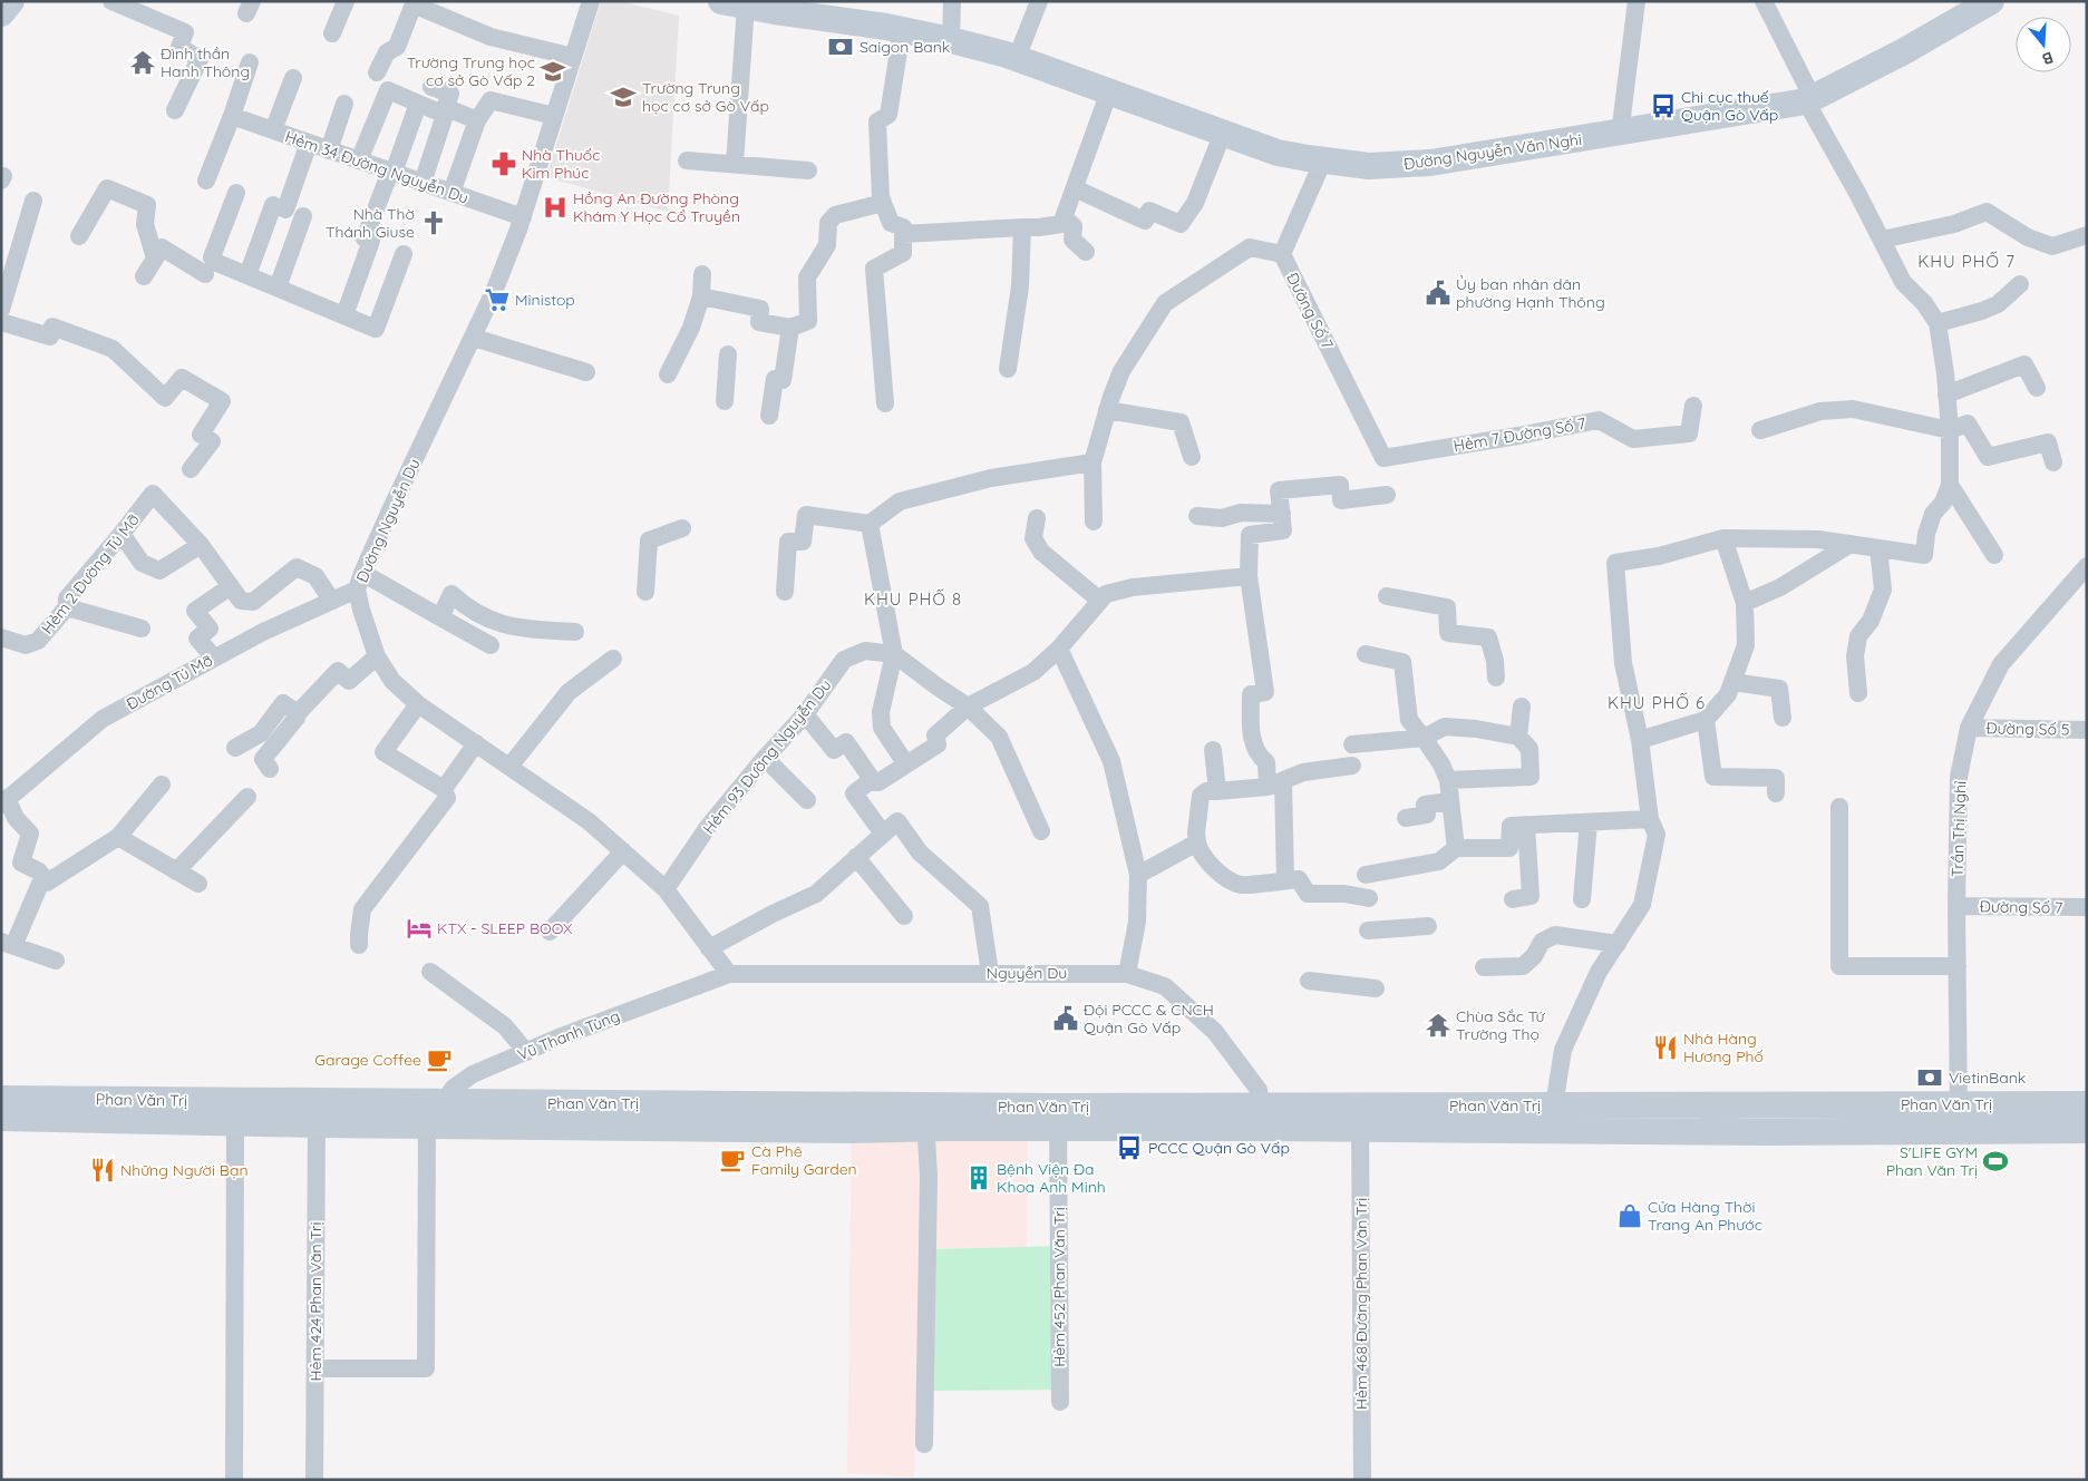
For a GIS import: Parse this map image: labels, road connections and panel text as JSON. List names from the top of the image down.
{
  "streets": {
    "main road": ["Đường Nguyễn Văn Nghi", "Phan Văn Trị"],
    "street": [
      "Hẻm 34 Đường Nguyễn Du",
      "Đường Số 7",
      "Hẻm 7 Đường Số 7",
      "Đường Nguyễn Du",
      "Hẻm 2 Đường Tú Mỡ",
      "Đường Tú Mỡ",
      "Đường Số 5",
      "Hẻm 93 Đường Nguyễn Du",
      "Trần Thị Nghỉ",
      "Nguyễn Du",
      "Vũ Thanh Tùng",
      "Hẻm 452 Phan Văn Trị",
      "Hẻm 424 Phan Văn Trị",
      "Hẻm 468 Đường Phan Văn Trị"
    ]
  },
  "crossings": [
    ["Đường Nguyễn Văn Nghi", "Đường Số 7"],
    ["Hẻm 34 Đường Nguyễn Du", "Đường Nguyễn Du"],
    ["Đường Số 7", "Hẻm 7 Đường Số 7"],
    ["Đường Số 7", "Trần Thị Nghỉ"],
    ["Đường Nguyễn Du", "Đường Tú Mỡ"],
    ["Đường Nguyễn Du", "Hẻm 93 Đường Nguyễn Du"],
    ["Đường Nguyễn Du", "Nguyễn Du"],
    ["Đường Nguyễn Du", "Vũ Thanh Tùng"],
    ["Hẻm 2 Đường Tú Mỡ", "Đường Tú Mỡ"],
    ["Đường Số 5", "Trần Thị Nghỉ"],
    ["Trần Thị Nghỉ", "Phan Văn Trị"],
    ["Nguyễn Du", "Vũ Thanh Tùng"],
    ["Nguyễn Du", "Phan Văn Trị"],
    ["Vũ Thanh Tùng", "Phan Văn Trị"],
    ["Phan Văn Trị", "Hẻm 452 Phan Văn Trị"],
    ["Phan Văn Trị", "Hẻm 424 Phan Văn Trị"],
    ["Phan Văn Trị", "Hẻm 468 Đường Phan Văn Trị"]
  ],
  "districts": ["KHU PHỐ 7", "KHU PHỐ 8", "KHU PHỐ 6"],
  "places": {
    "bank": ["Saigon Bank", "VietinBank"],
    "temple": ["Đình thần Hanh Thông", "Chùa Sắc Tứ Trường Thọ"],
    "school or university": ["Trường Trung học cơ sở Gò Vấp 2", "Trường Trung học cơ sở Gò Vấp"],
    "bus stop": ["Chi cục thuế Quận Gò Vấp", "PCCC Quận Gò Vấp"],
    "pharmacy": ["Nhà Thuốc Kim Phúc"],
    "hospital": ["Hồng An Đường Phòng Khám Y Học Cổ Truyền"],
    "church": ["Nhà Thờ Thánh Giuse"],
    "public building": ["Ủy ban nhân dân phường Hạnh Thông", "Đội PCCC & CNCH Quận Gò Vấp"],
    "supermarket": ["Ministop"],
    "hotel": ["KTX - SLEEP BOOX"],
    "restaurant": ["Nhà Hàng Hương Phố", "Những Người Bạn"],
    "cafe": ["Garage Coffee", "Cà Phê Family Garden"],
    "sports": ["S'LIFE GYM Phan Văn Trị"],
    "building": ["Bệnh Viện Đa Khoa Anh Minh"],
    "shop": ["Cửa Hàng Thời Trang An Phước"]
  },
  "north": "bottom"
}
